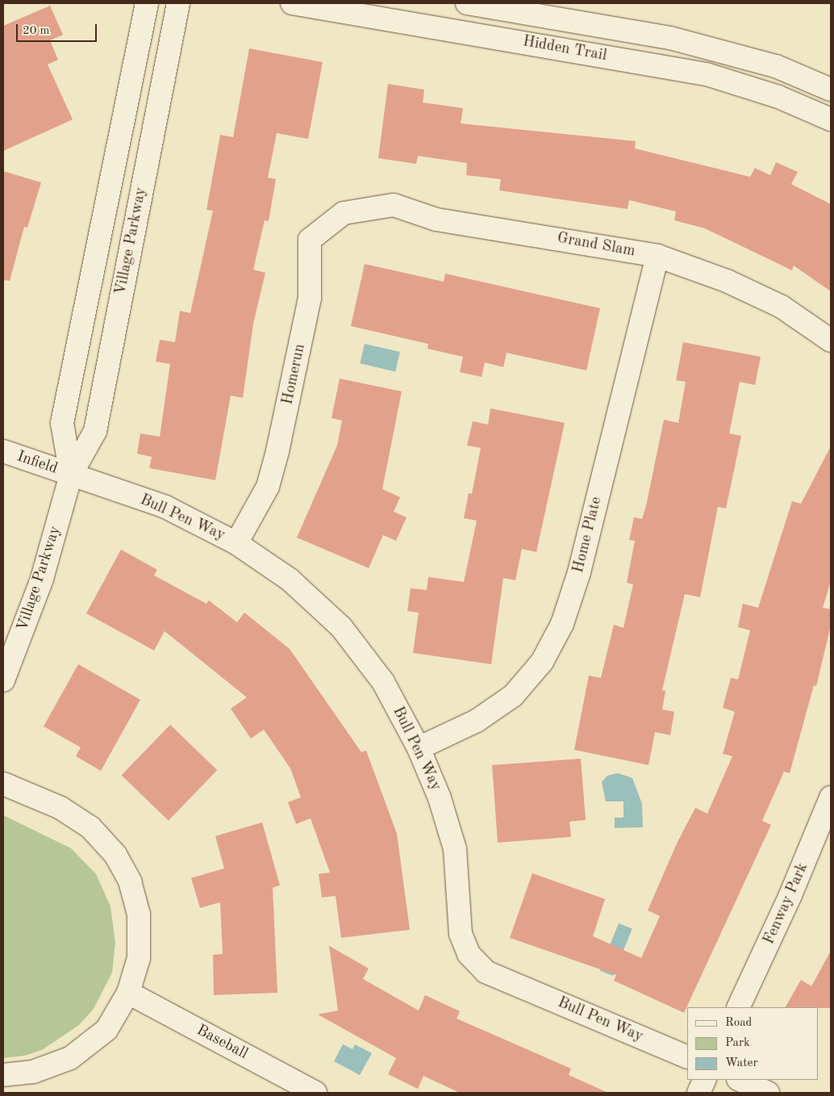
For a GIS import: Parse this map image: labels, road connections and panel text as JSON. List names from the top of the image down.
{
  "streets": {
    "street": [
      "Hidden Trail",
      "Village Parkway",
      "Grand Slam",
      "Homerun",
      "Infield",
      "Bull Pen Way",
      "Home Plate",
      "Fenway Park",
      "Baseball"
    ]
  },
  "crossings": [
    ["Village Parkway", "Infield"],
    ["Village Parkway", "Bull Pen Way"],
    ["Grand Slam", "Homerun"],
    ["Grand Slam", "Home Plate"],
    ["Homerun", "Bull Pen Way"],
    ["Infield", "Bull Pen Way"],
    ["Bull Pen Way", "Home Plate"]
  ],
  "legend": ["Road", "Park", "Water"],
  "scale_bar": "20 m"
}
